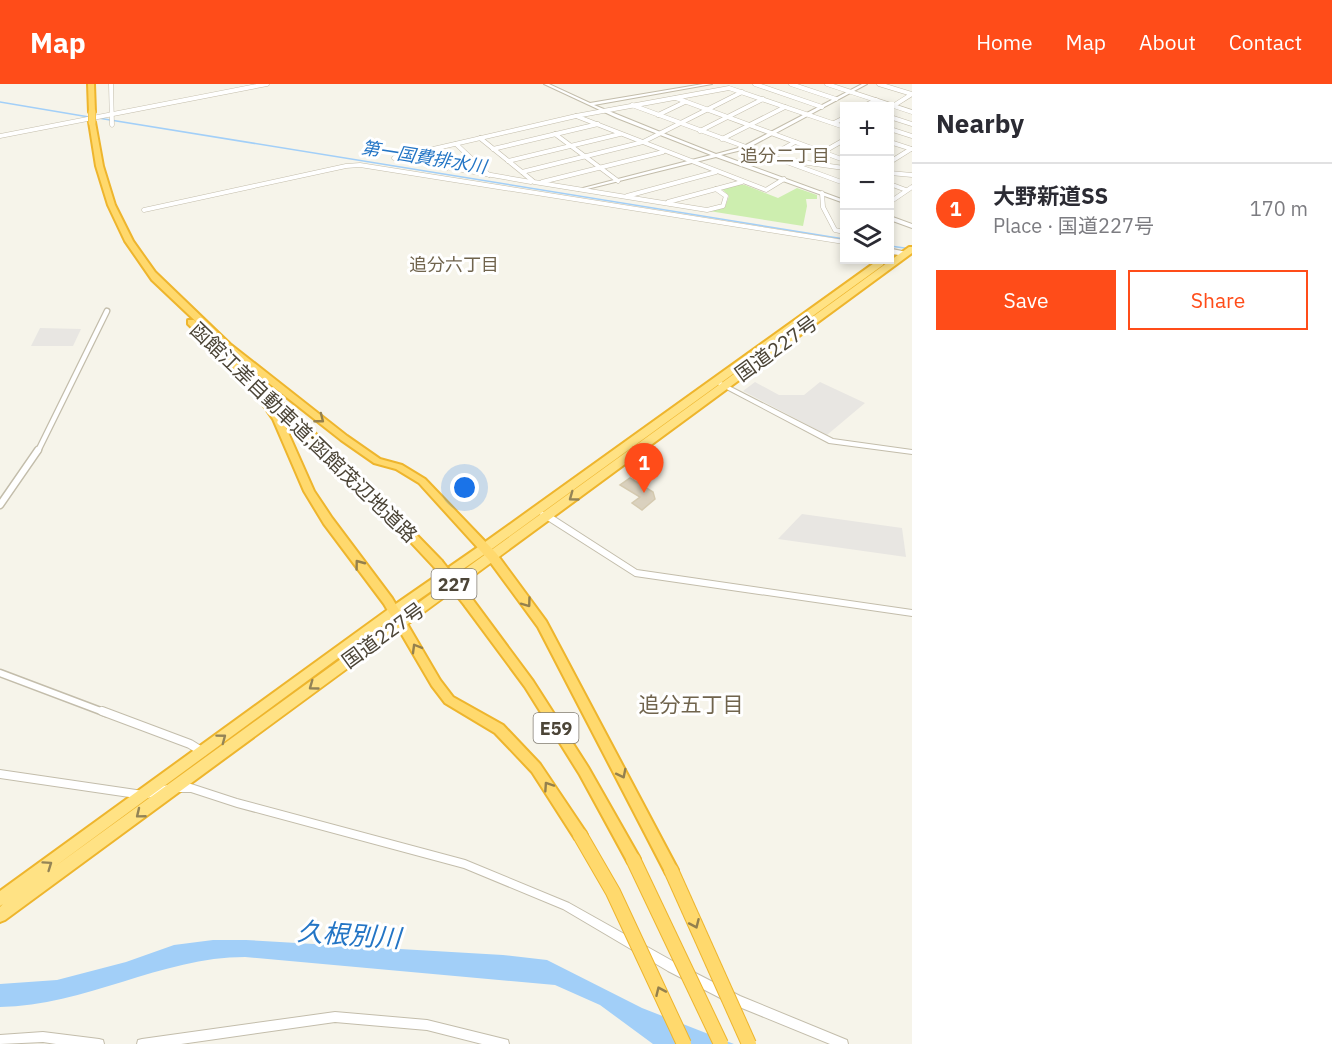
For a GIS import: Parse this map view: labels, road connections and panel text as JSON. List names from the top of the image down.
{
  "streets": {
    "highway": [
      "国道227号",
      "函館江差自動車道;函館茂辺地道路",
      "227",
      "E59"
    ]
  },
  "districts": ["追分二丁目", "追分六丁目", "追分五丁目"],
  "water": ["第一国費排水川", "久根別川"],
  "page": {
    "header": "Map",
    "nav": [
      "Home",
      "Map",
      "About",
      "Contact"
    ],
    "heading": "Nearby",
    "map_buttons": ["+", "−"],
    "list": [
      {
        "mark": "1",
        "name": "大野新道SS",
        "note": "Place · 国道227号",
        "value": "170 m"
      }
    ],
    "buttons": ["Save", "Share"],
    "pins": "1"
  }
}
